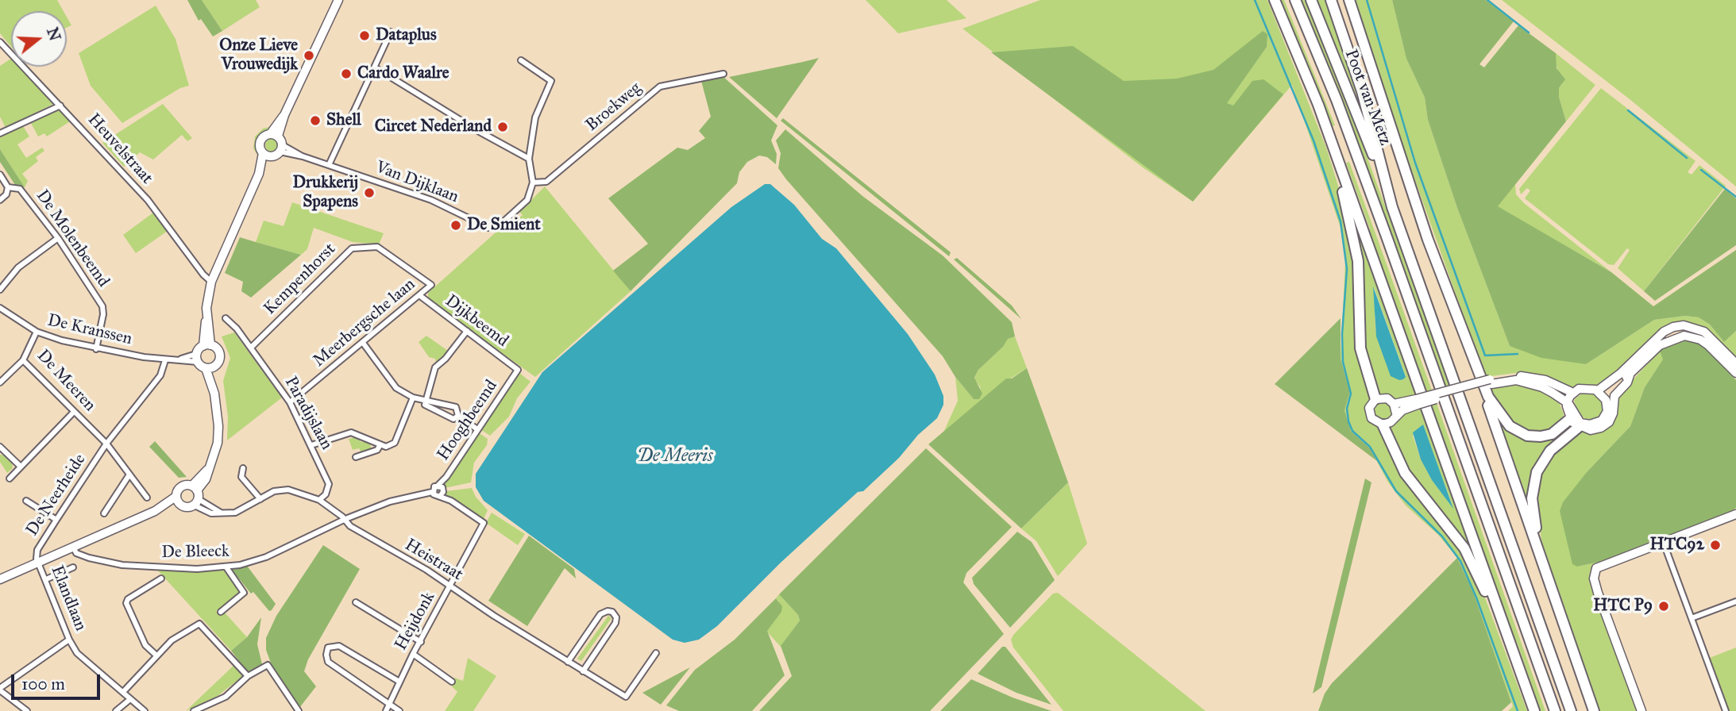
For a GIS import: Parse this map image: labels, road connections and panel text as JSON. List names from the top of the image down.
{
  "streets": {
    "highway": ["Poot van Metz"],
    "street": [
      "Broekweg",
      "Heuvelstraat",
      "Van Dijklaan",
      "De Molenbeemd",
      "Kempenhorst",
      "Dijkbeemd",
      "Meerbergsche laan",
      "De Kranssen",
      "De Meeren",
      "Paradijslaan",
      "Hooghbeemd",
      "De Neerheide",
      "De Bleeck",
      "Heistraat",
      "Elandlaan",
      "Heijdonk"
    ]
  },
  "crossings": [
    ["Broekweg", "Van Dijklaan"],
    ["De Molenbeemd", "De Kranssen"],
    ["Kempenhorst", "Meerbergsche laan"],
    ["Kempenhorst", "Paradijslaan"],
    ["Dijkbeemd", "Meerbergsche laan"],
    ["Dijkbeemd", "Hooghbeemd"],
    ["Meerbergsche laan", "Paradijslaan"],
    ["De Kranssen", "De Meeren"],
    ["De Kranssen", "De Neerheide"],
    ["De Meeren", "De Neerheide"],
    ["Paradijslaan", "Heistraat"],
    ["De Neerheide", "Elandlaan"],
    ["De Bleeck", "Heistraat"],
    ["Heistraat", "Heijdonk"]
  ],
  "water": ["De Meeris"],
  "places": [
    "Dataplus",
    "Onze Lieve Vrouwedijk",
    "Cardo Waalre",
    "Shell",
    "Circet Nederland",
    "Drukkerij Spapens",
    "De Smient",
    "HTC92",
    "HTC P9"
  ],
  "scale_bar": "100 m",
  "north": "right"
}
